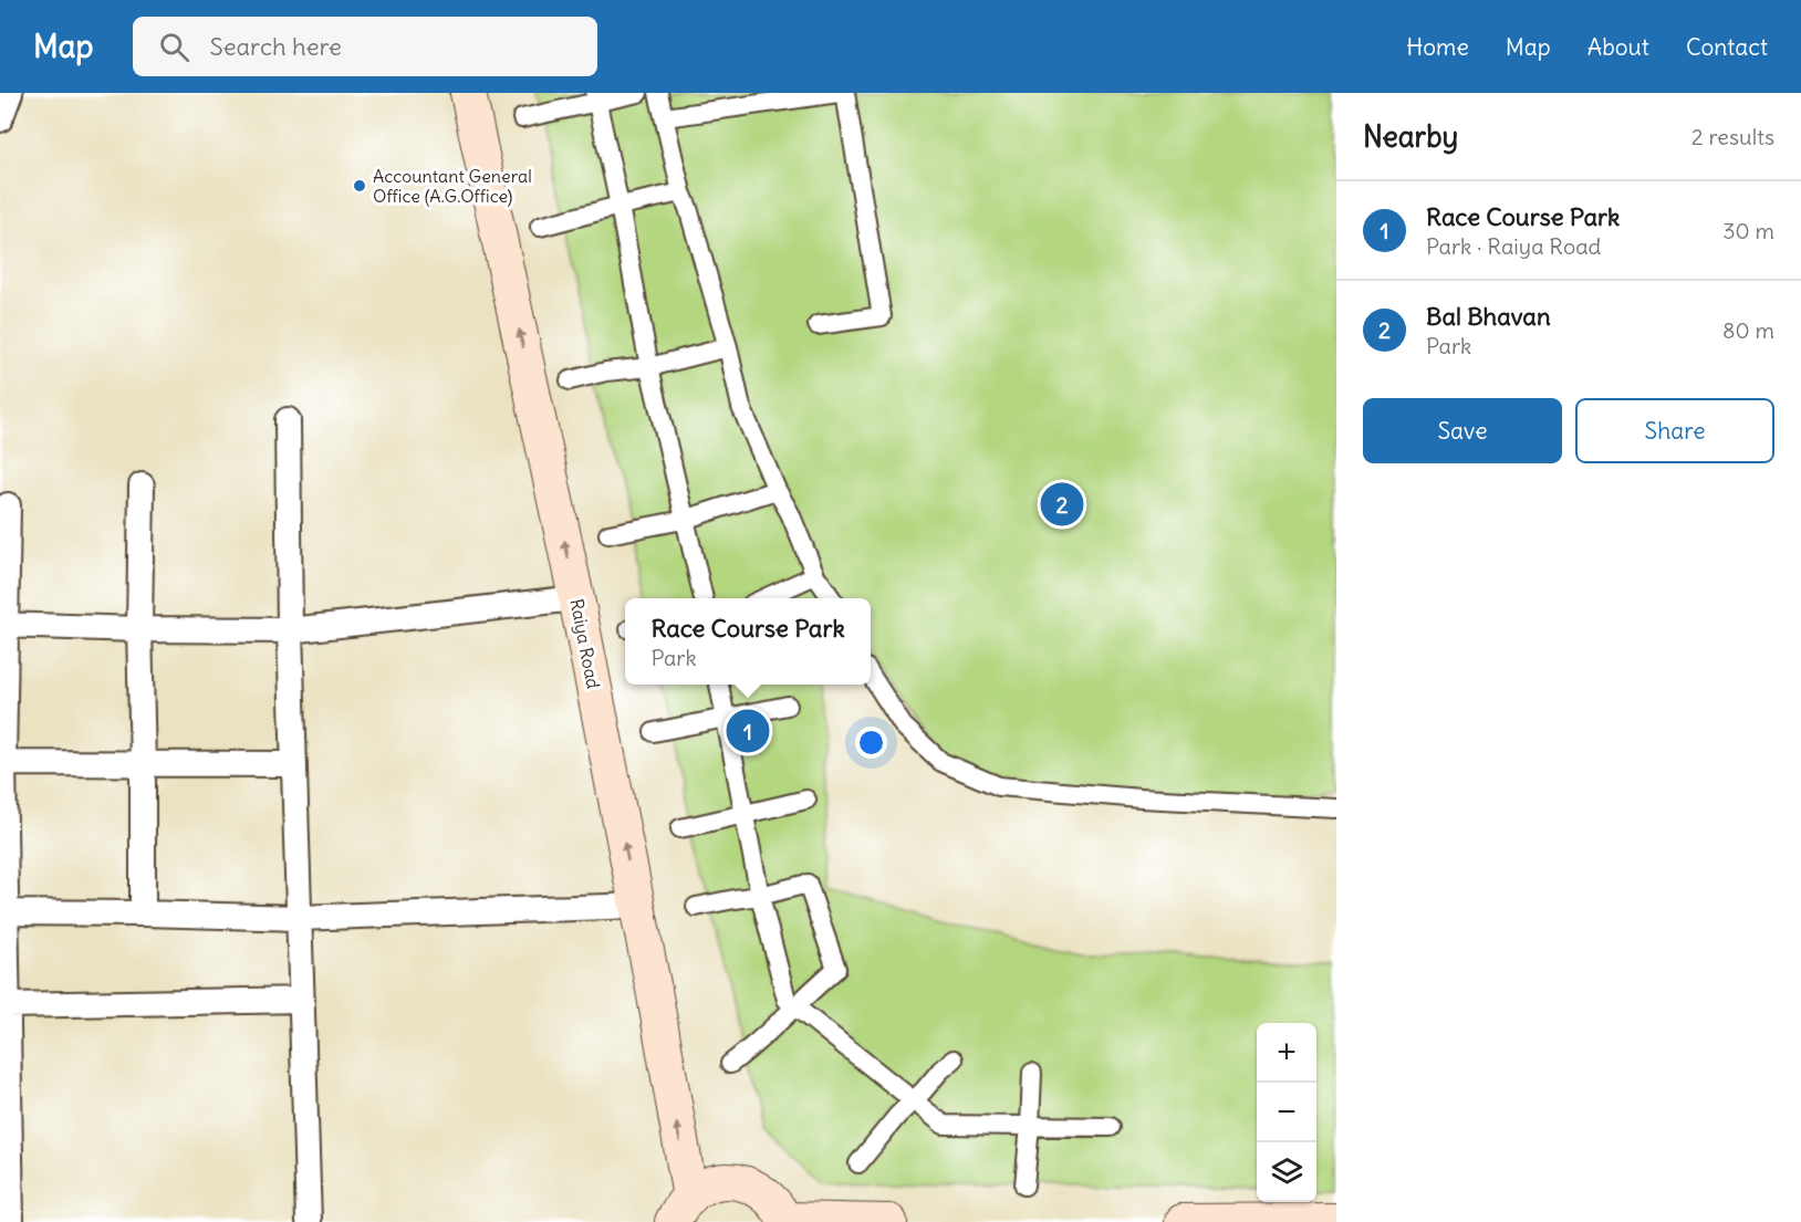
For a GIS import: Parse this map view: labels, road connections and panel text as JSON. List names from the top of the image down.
{
  "streets": {
    "main road": ["Raiya Road"]
  },
  "one_way": ["Raiya Road"],
  "places": ["Accountant General Office (A.G.Office)"],
  "page": {
    "header": "Map",
    "search": "Search here",
    "nav": [
      "Home",
      "Map",
      "About",
      "Contact"
    ],
    "heading": ["Nearby", "2 results"],
    "list": [
      {
        "mark": "1",
        "name": "Race Course Park",
        "note": "Park · Raiya Road",
        "value": "30 m"
      },
      {
        "mark": "2",
        "name": "Bal Bhavan",
        "note": "Park",
        "value": "80 m"
      }
    ],
    "buttons": ["Save", "Share"],
    "pins": ["2", "1"],
    "popup": ["Race Course Park", "Park"],
    "map_buttons": ["+", "−"]
  }
}
